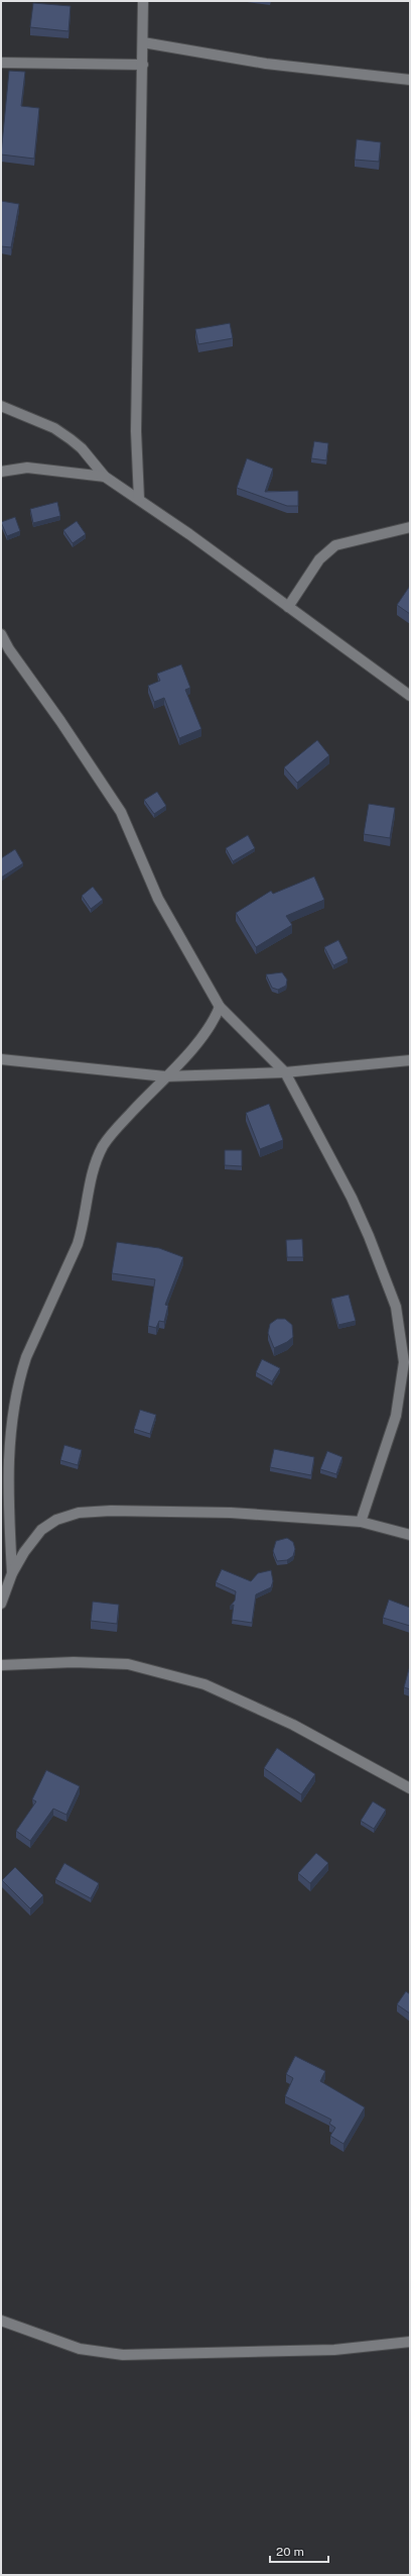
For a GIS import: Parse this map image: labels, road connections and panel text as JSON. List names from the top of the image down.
{
  "scale_bar": "20 m"
}
